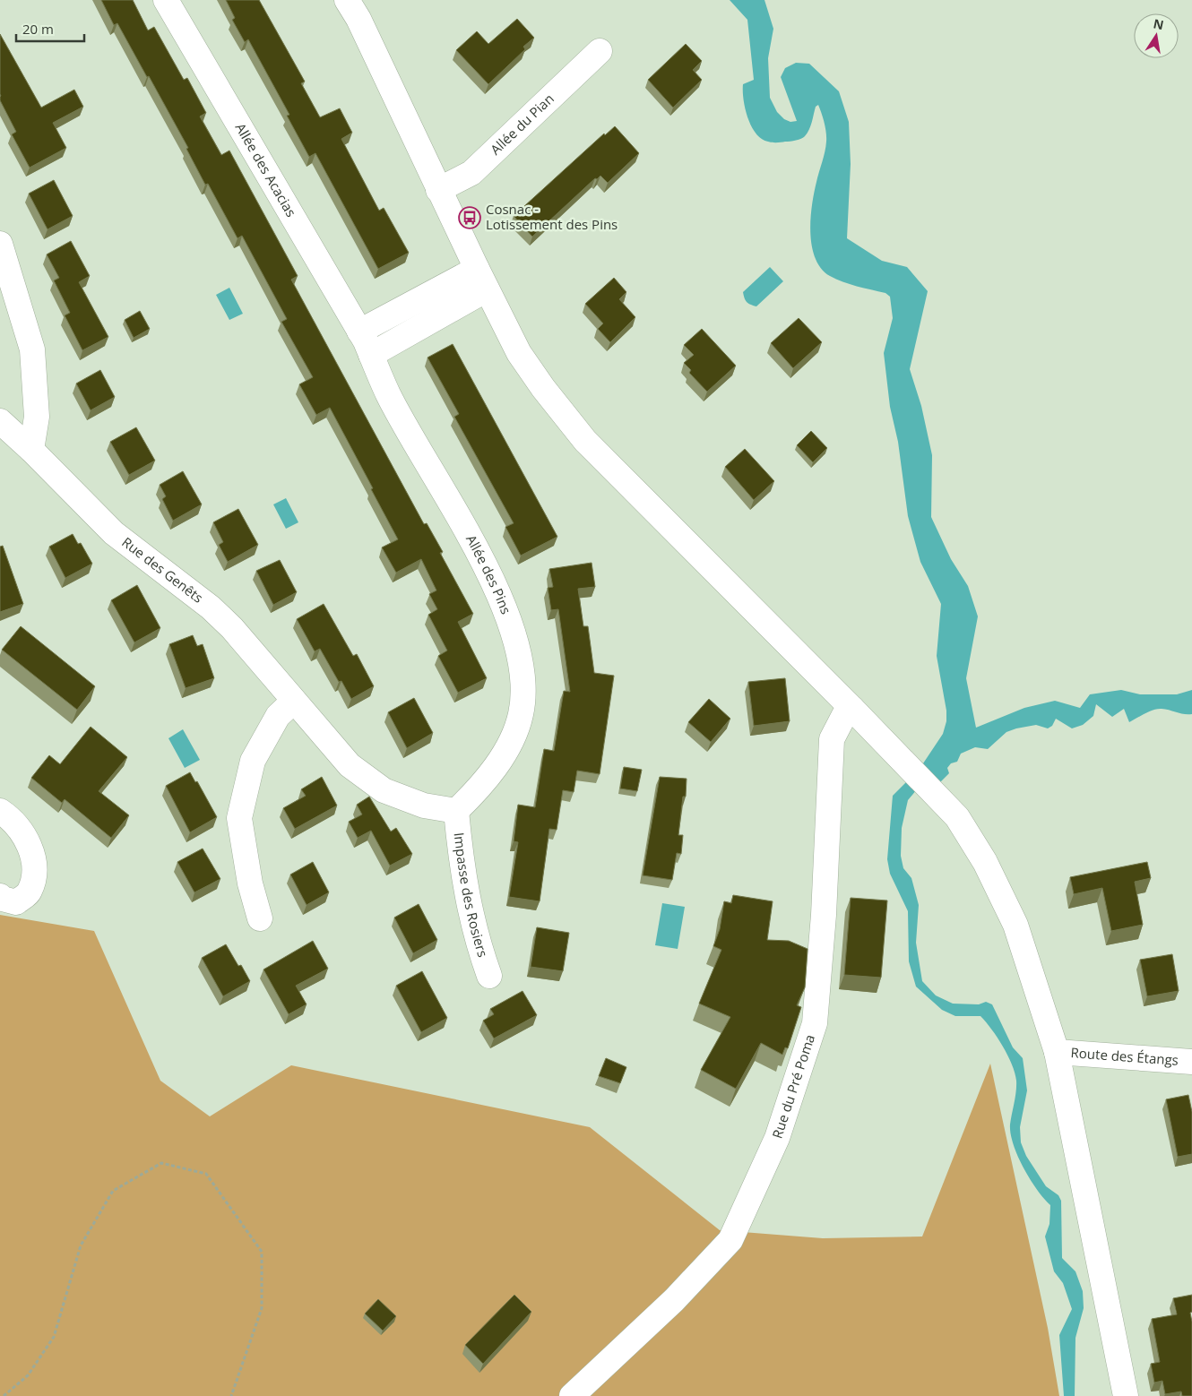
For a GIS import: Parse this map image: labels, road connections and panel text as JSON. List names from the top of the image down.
{
  "streets": {
    "street": [
      "Allée du Pian",
      "Allée des Acacias",
      "Rue des Genêts",
      "Allée des Pins",
      "Impasse des Rosiers",
      "Route des Étangs",
      "Rue du Pré Poma"
    ]
  },
  "crossings": [
    ["Allée des Acacias", "Allée des Pins"],
    ["Rue des Genêts", "Allée des Pins"],
    ["Rue des Genêts", "Impasse des Rosiers"],
    ["Allée des Pins", "Impasse des Rosiers"]
  ],
  "places": {
    "bus stop": ["Cosnac - Lotissement des Pins"]
  },
  "scale_bar": "20 m",
  "north": "top"
}
